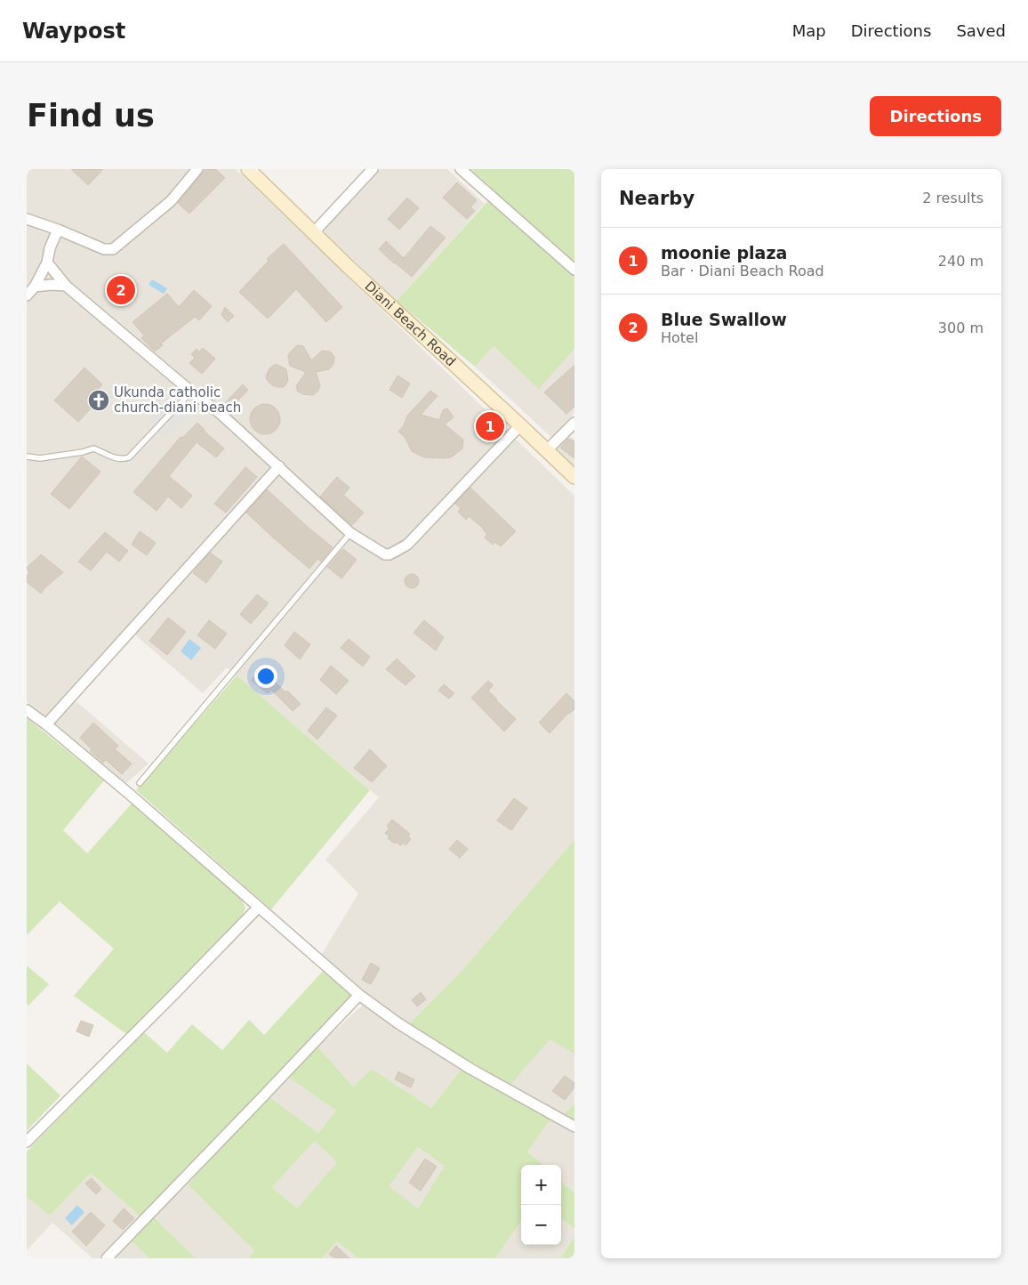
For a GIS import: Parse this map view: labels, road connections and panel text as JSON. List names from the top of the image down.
{
  "streets": {
    "main road": ["Diani Beach Road"]
  },
  "places": {
    "church": ["Ukunda catholic church-diani beach"]
  },
  "page": {
    "header": "Waypost",
    "nav": ["Map", "Directions", "Saved"],
    "buttons": "Directions",
    "title": "Find us",
    "heading": ["Nearby", "2 results"],
    "list": [
      {
        "mark": "1",
        "name": "moonie plaza",
        "note": "Bar · Diani Beach Road",
        "value": "240 m"
      },
      {
        "mark": "2",
        "name": "Blue Swallow",
        "note": "Hotel",
        "value": "300 m"
      }
    ],
    "pins": ["2", "1"],
    "map_buttons": ["+", "−"]
  }
}
